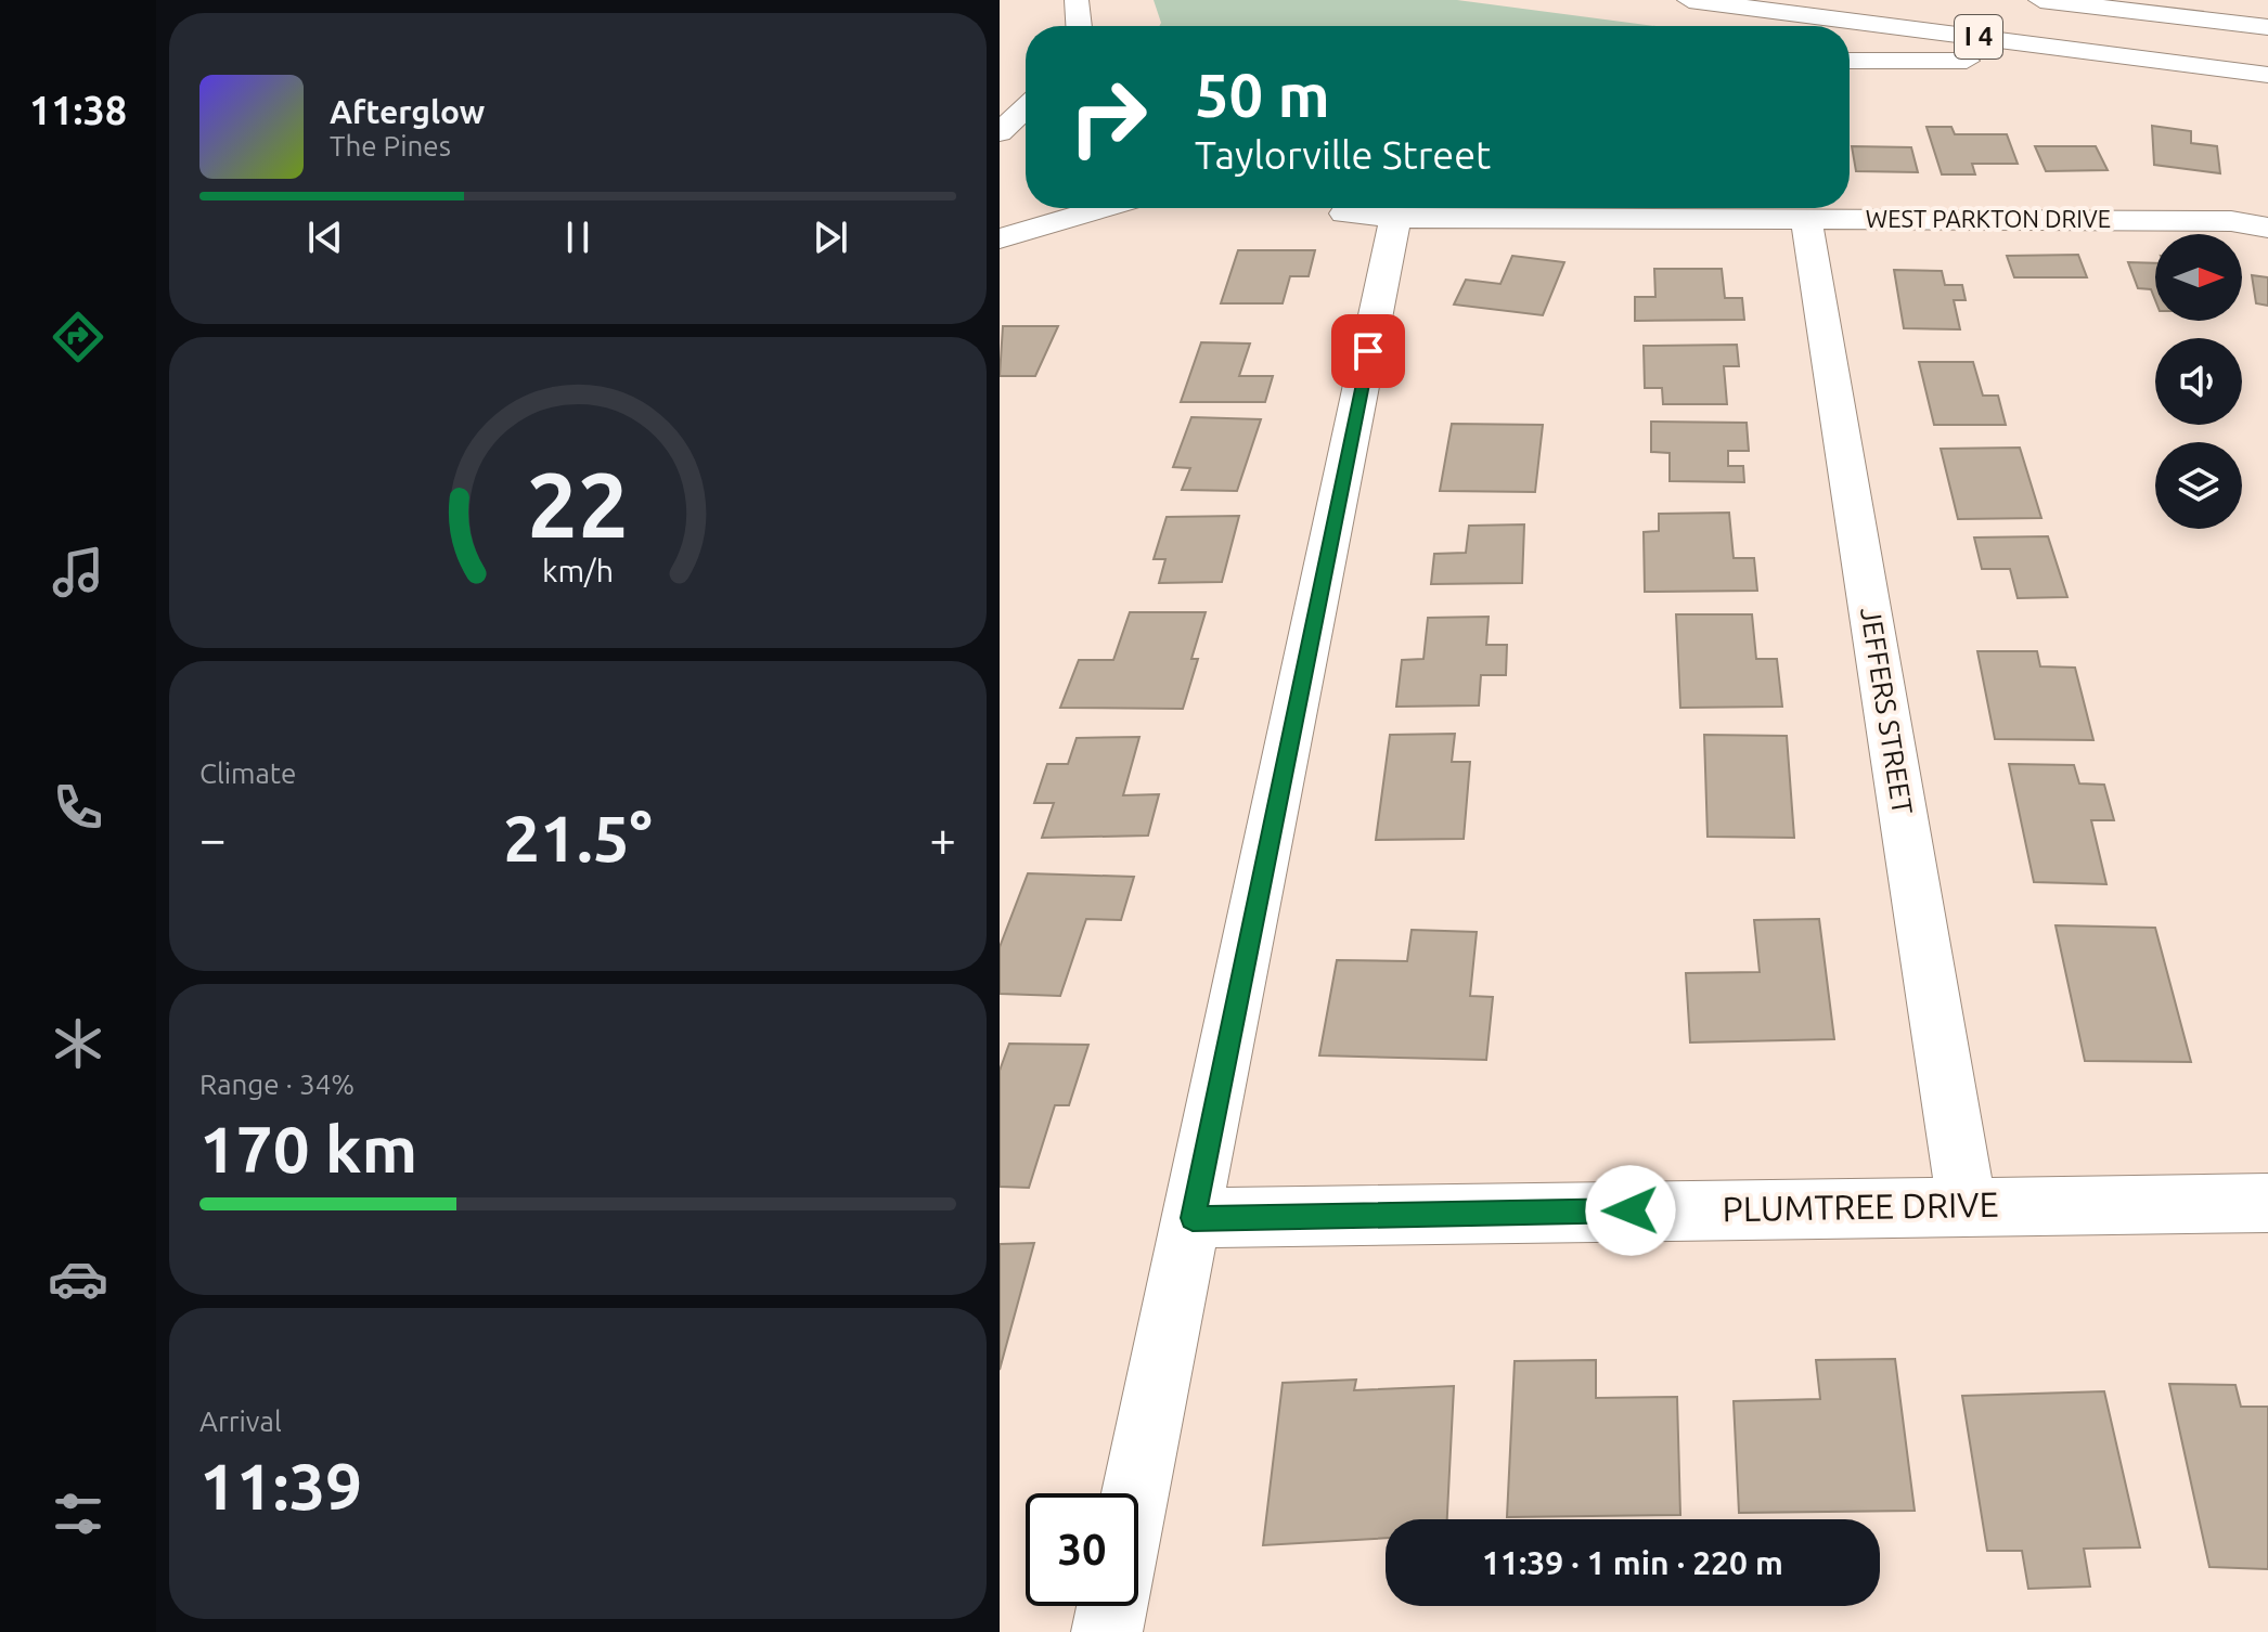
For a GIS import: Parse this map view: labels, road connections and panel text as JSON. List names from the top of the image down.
{
  "streets": {
    "main road": [
      "I 4",
      "WEST PARKTON DRIVE",
      "JEFFERS STREET",
      "PLUMTREE DRIVE"
    ]
  },
  "crossings": [
    ["WEST PARKTON DRIVE", "JEFFERS STREET"],
    ["JEFFERS STREET", "PLUMTREE DRIVE"]
  ],
  "north": "right",
  "page": {
    "tabs": "11:38",
    "turn": ["50 m", "Taylorville Street"],
    "song": ["Afterglow", "The Pines"],
    "tile": [
      "Climate",
      ["Range · 34%", "170 km"],
      ["Arrival", "11:39"]
    ],
    "heat": ["−", "21.5°", "+"],
    "limit": "30",
    "trip": "11:39 · 1 min · 220 m",
    "gauge": ["22", "km/h"]
  }
}
